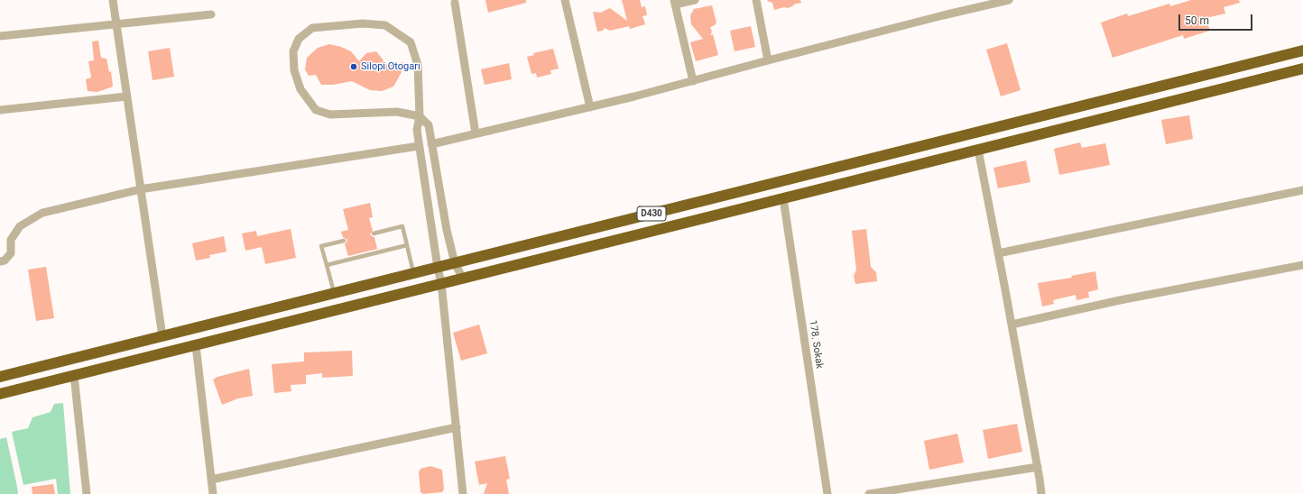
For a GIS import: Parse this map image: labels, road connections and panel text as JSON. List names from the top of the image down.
{
  "streets": {
    "highway": ["D430"],
    "street": ["178. Sokak"]
  },
  "crossings": [
    ["D430", "178. Sokak"]
  ],
  "places": ["Silopi Otogarı"],
  "scale_bar": "50 m"
}
